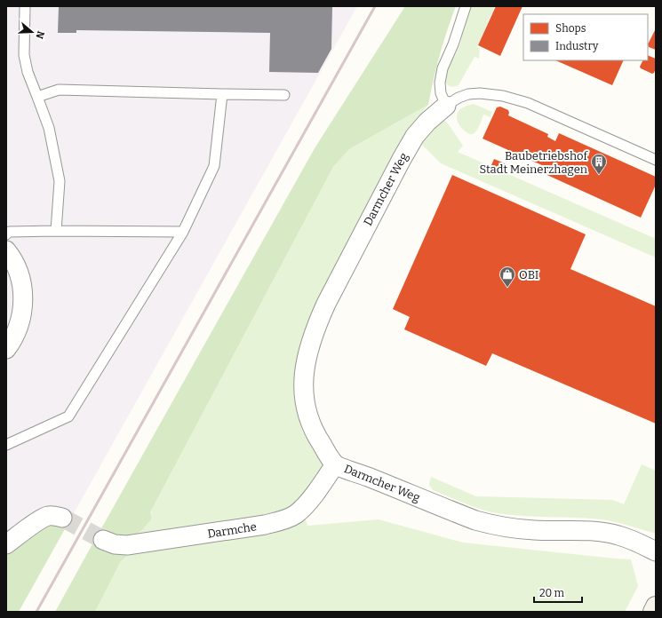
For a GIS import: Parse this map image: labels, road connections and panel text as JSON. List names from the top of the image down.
{
  "streets": {
    "street": ["Darmcher Weg", "Darmche"]
  },
  "crossings": [
    ["Darmcher Weg", "Darmche"]
  ],
  "places": {
    "building": ["Baubetriebshof Stadt Meinerzhagen"],
    "shop": ["OBI"]
  },
  "legend": ["Shops", "Industry"],
  "scale_bar": "20 m",
  "north": "right"
}
